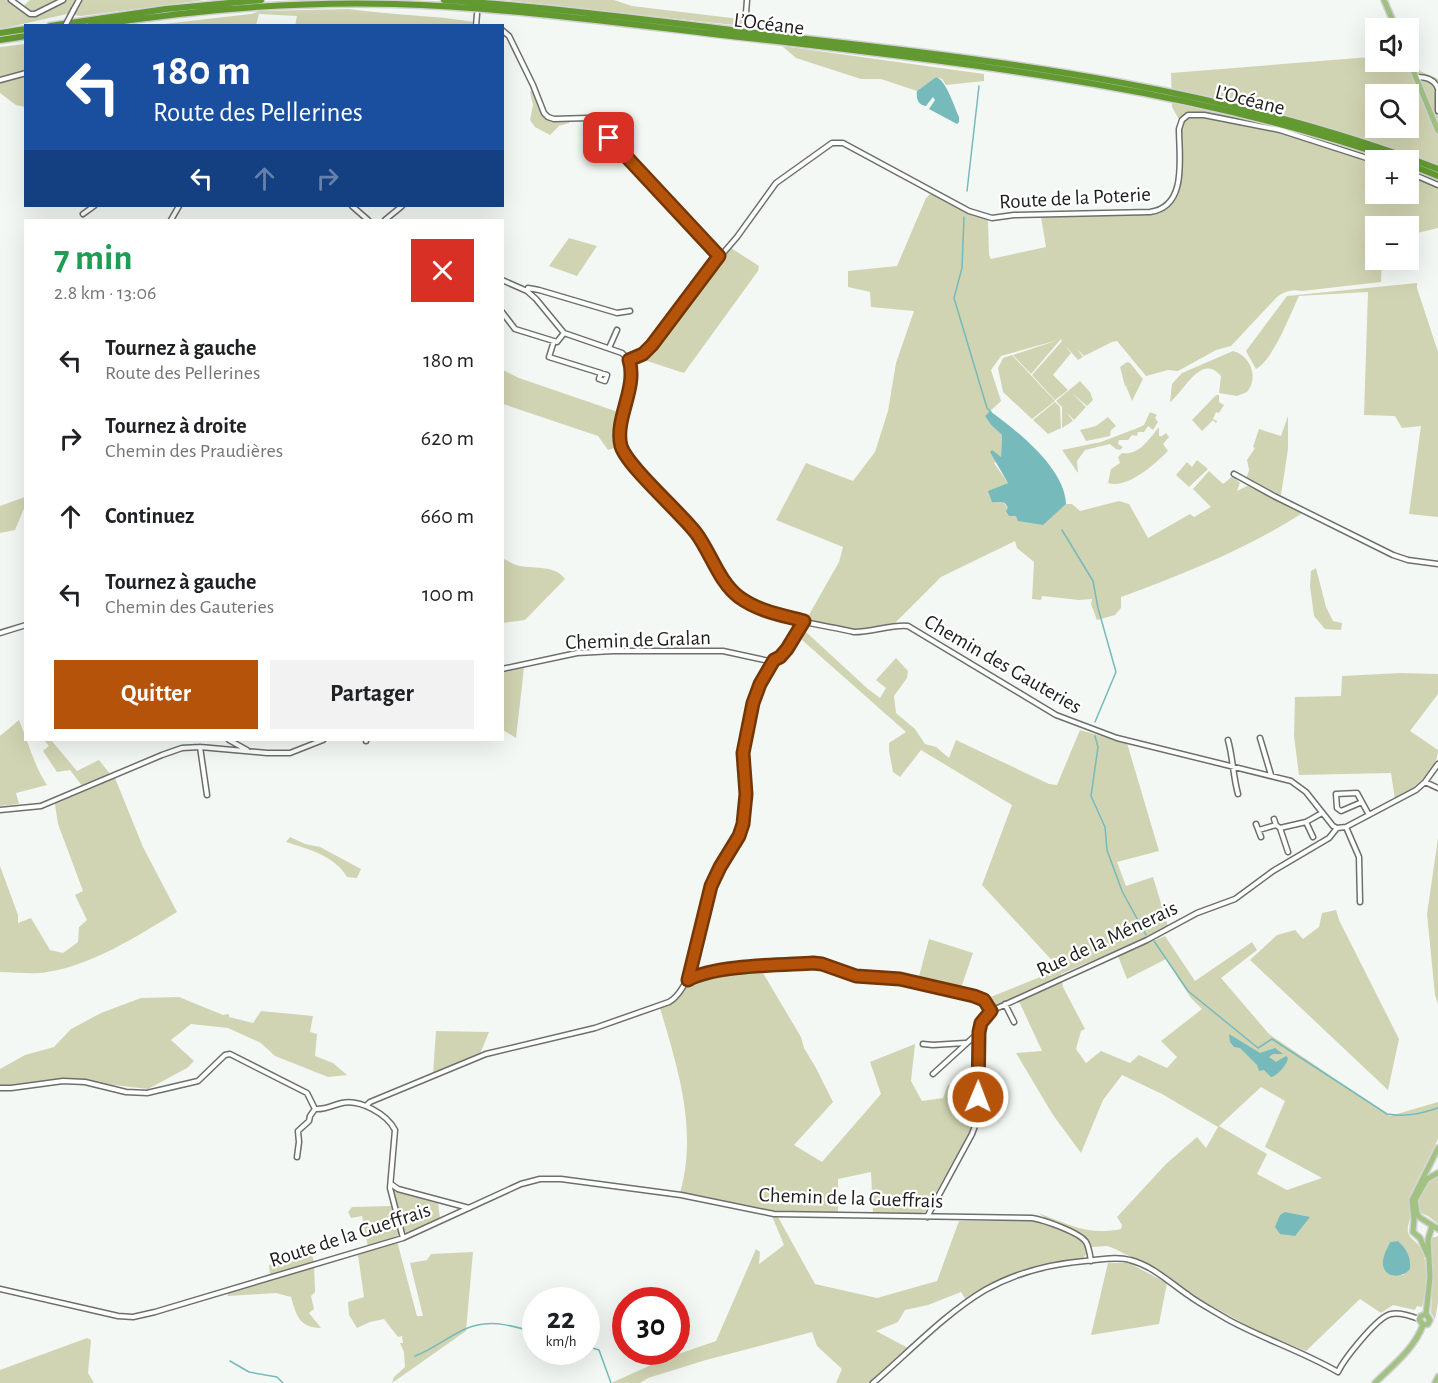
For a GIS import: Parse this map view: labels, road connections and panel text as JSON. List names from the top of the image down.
{
  "streets": {
    "highway": ["L’Océane"],
    "street": [
      "Route de la Poterie",
      "Chemin de Gralan",
      "Chemin des Gauteries",
      "Rue de la Ménerais",
      "Chemin de la Gueffrais",
      "Route de la Gueffrais"
    ]
  },
  "crossings": [
    ["Route de la Poterie", "Chemin des Gauteries"],
    ["Chemin des Gauteries", "Rue de la Ménerais"],
    ["Chemin de la Gueffrais", "Route de la Gueffrais"]
  ],
  "page": {
    "map_buttons": ["+", "−"],
    "turn": ["180 m", "Route des Pellerines"],
    "heading": ["7 min", "2.8 km · 13:06"],
    "list": [
      {
        "name": "Tournez à gauche",
        "note": "Route des Pellerines",
        "value": "180 m"
      },
      {
        "name": "Tournez à droite",
        "note": "Chemin des Praudières",
        "value": "620 m"
      },
      {
        "name": "Continuez",
        "value": "660 m"
      },
      {
        "name": "Tournez à gauche",
        "note": "Chemin des Gauteries",
        "value": "100 m"
      }
    ],
    "buttons": ["Quitter", "Partager"],
    "speed": "22 km/h",
    "limit": "30"
  }
}
